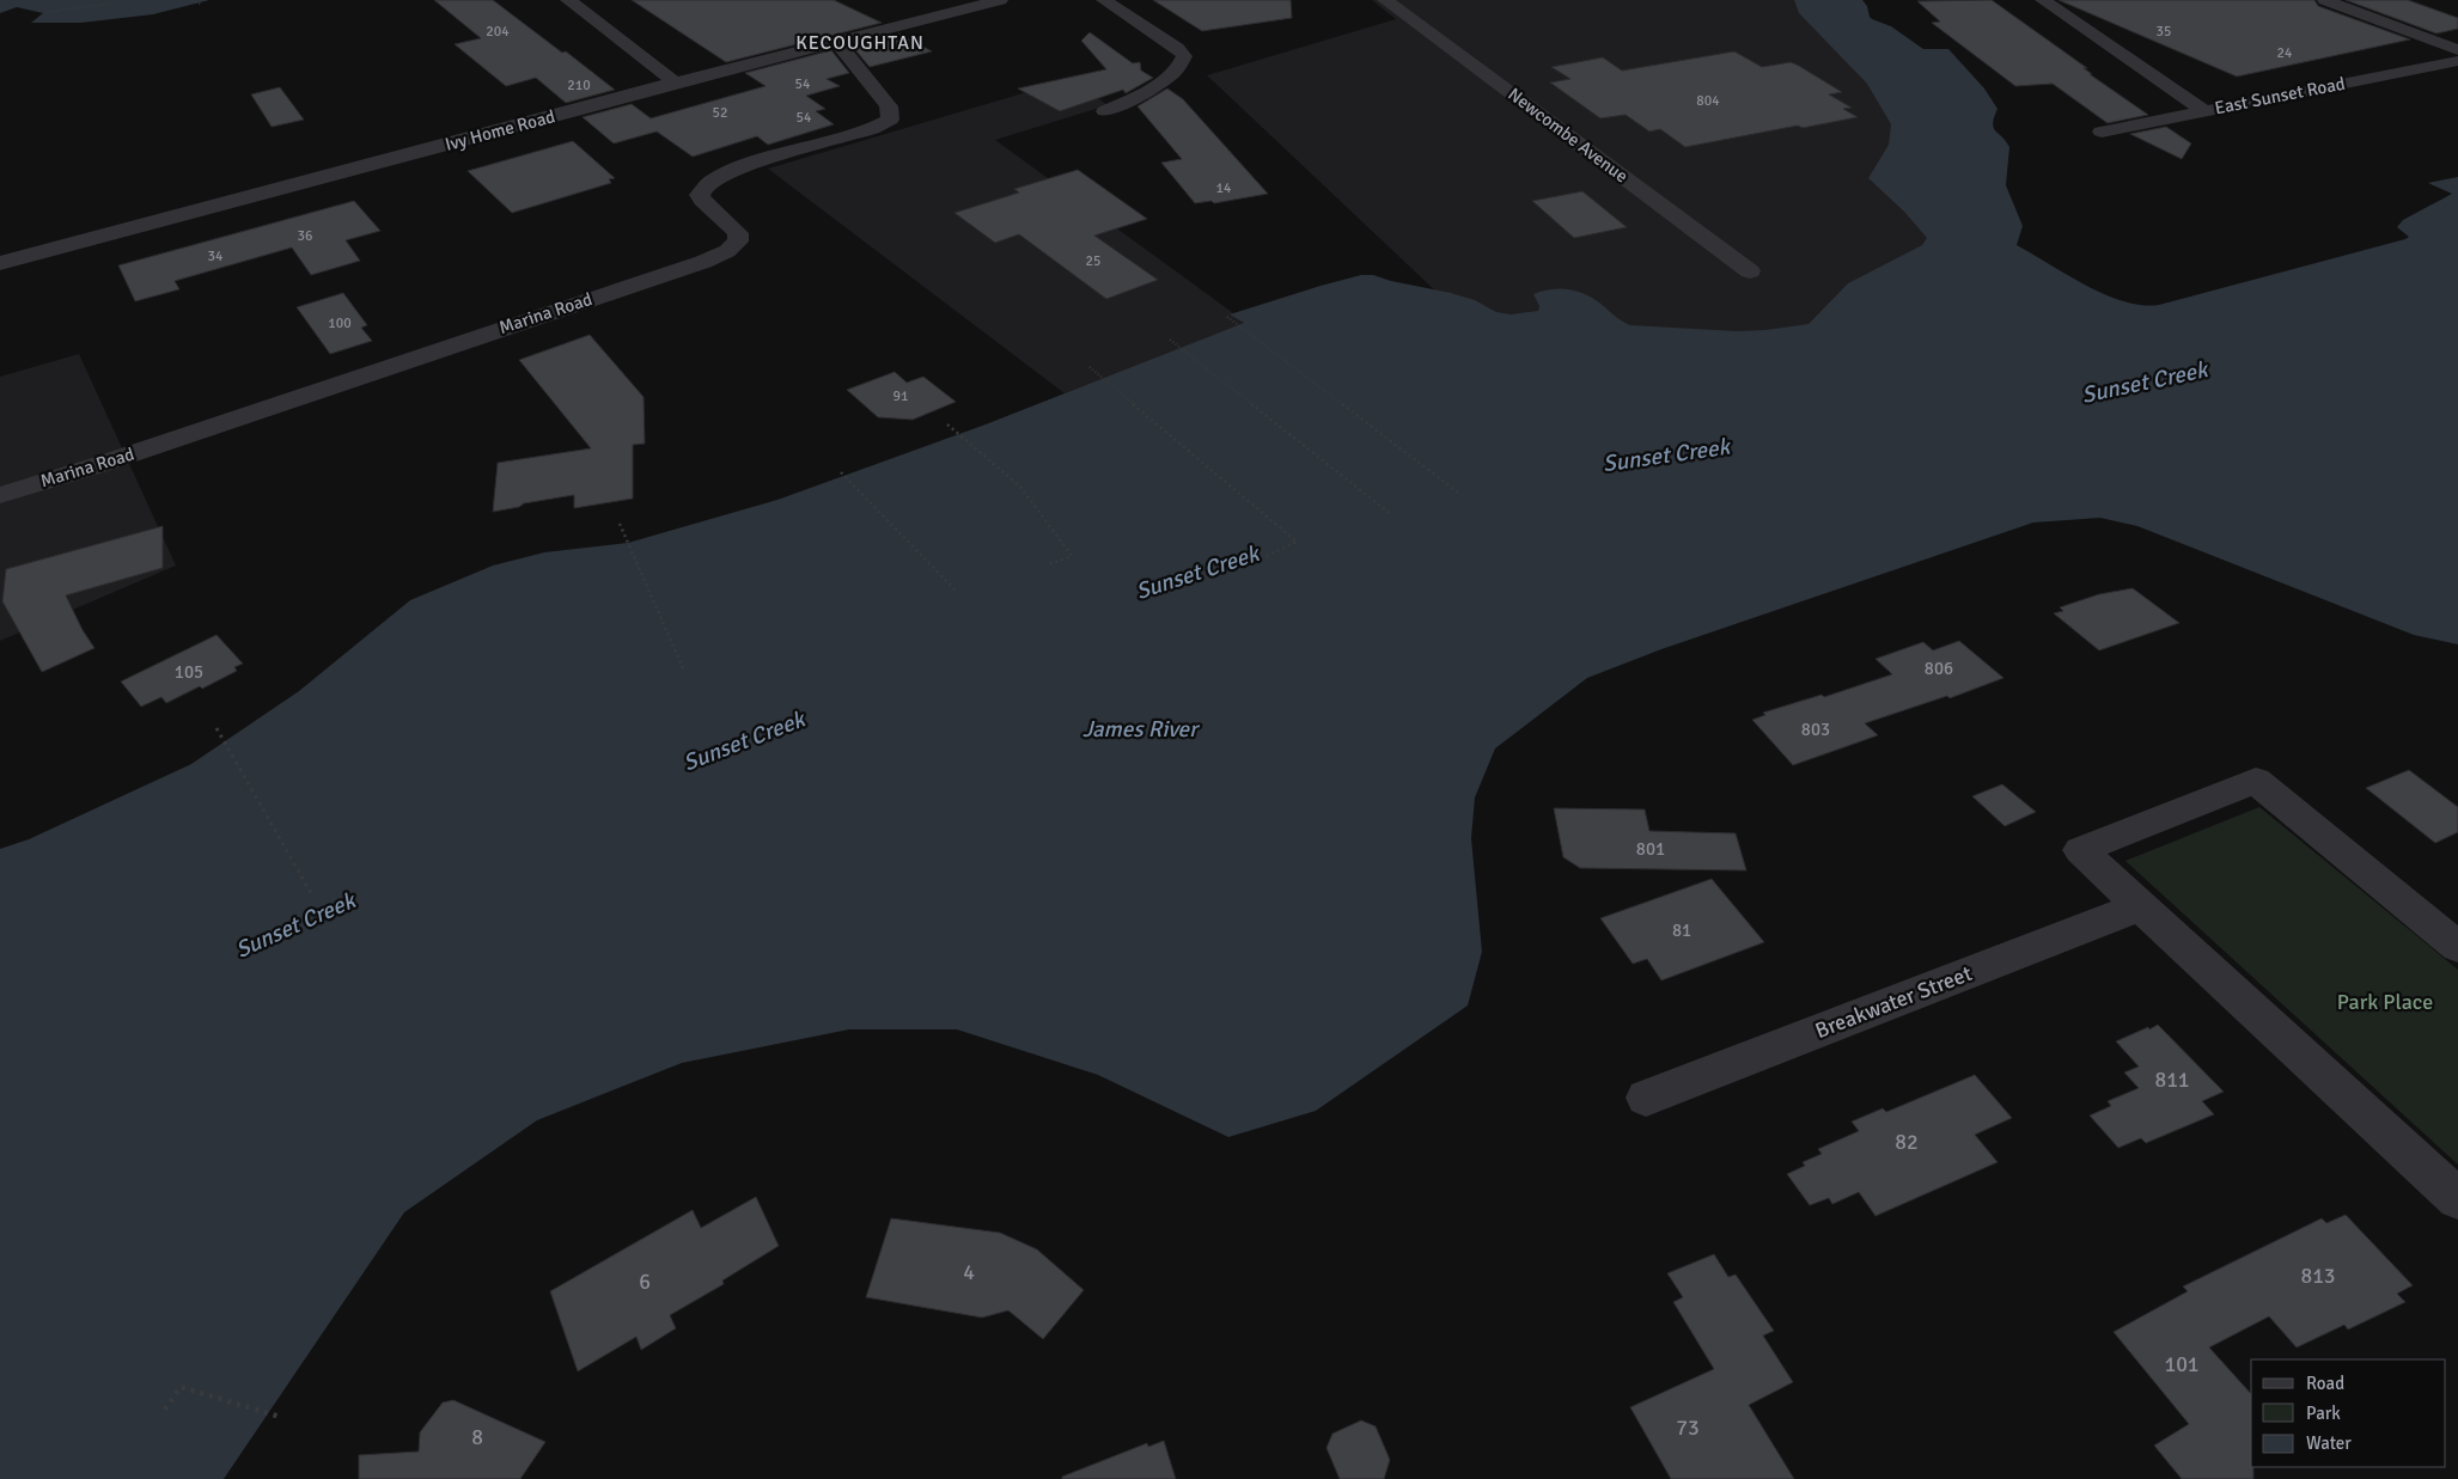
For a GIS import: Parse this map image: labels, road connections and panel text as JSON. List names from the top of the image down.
{
  "streets": {
    "street": [
      "East Sunset Road",
      "Ivy Home Road",
      "Newcombe Avenue",
      "Marina Road",
      "Breakwater Street"
    ]
  },
  "crossings": [
    ["Ivy Home Road", "Marina Road"]
  ],
  "districts": ["KECOUGHTAN"],
  "water": ["Sunset Creek", "James River"],
  "parks": ["Park Place"],
  "house_numbers": [
    "204",
    "35",
    "24",
    "54",
    "210",
    "804",
    "52",
    "54",
    "14",
    "36",
    "34",
    "25",
    "100",
    "91",
    "806",
    "105",
    "803",
    "801",
    "81",
    "811",
    "82",
    "4",
    "813",
    "6",
    "101",
    "73",
    "8"
  ],
  "legend": ["Road", "Park", "Water"]
}
